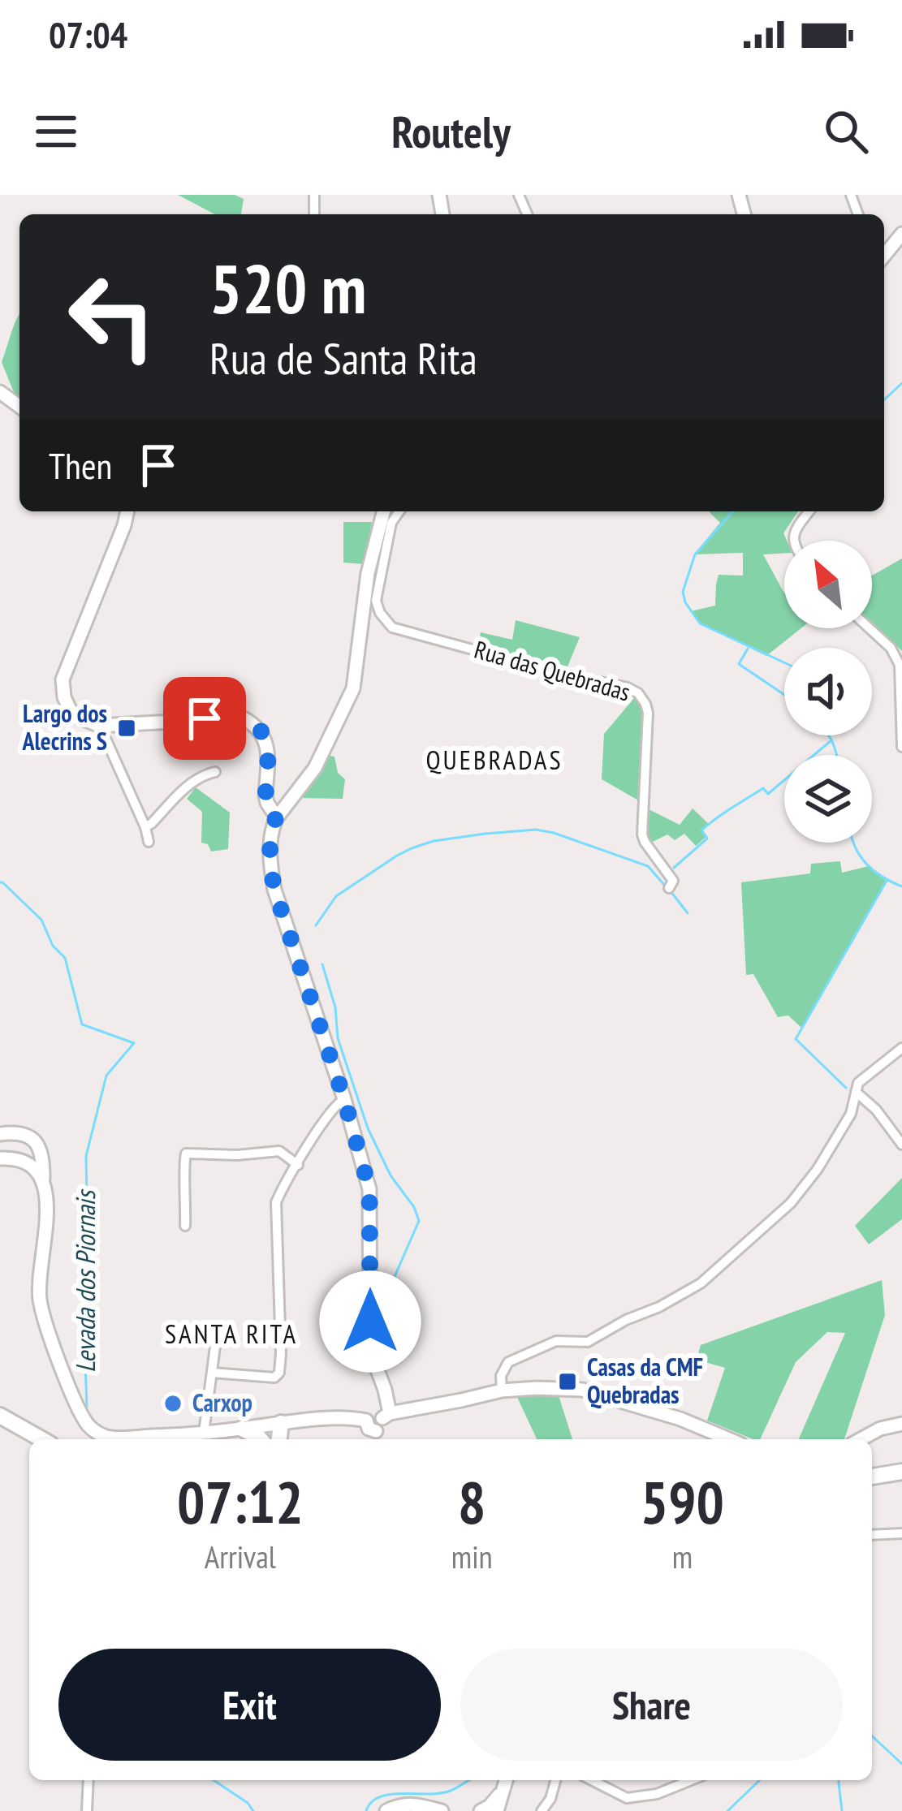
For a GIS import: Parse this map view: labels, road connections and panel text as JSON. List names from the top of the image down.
{
  "streets": {
    "street": ["Rua das Quebradas"]
  },
  "districts": ["QUEBRADAS", "SANTA RITA"],
  "water": ["Levada dos Piornais"],
  "places": {
    "transit": ["Largo dos Alecrins S", "Casas da CMF Quebradas"],
    "other": ["Carxop"]
  },
  "north": "top left",
  "page": {
    "status": "07:04",
    "header": "Routely",
    "turn": ["520 m", "Rua de Santa Rita"],
    "then": "Then",
    "eta": [
      "07:12",
      "Arrival",
      "8",
      "min",
      "590",
      "m"
    ],
    "buttons": ["Exit", "Share"]
  }
}
